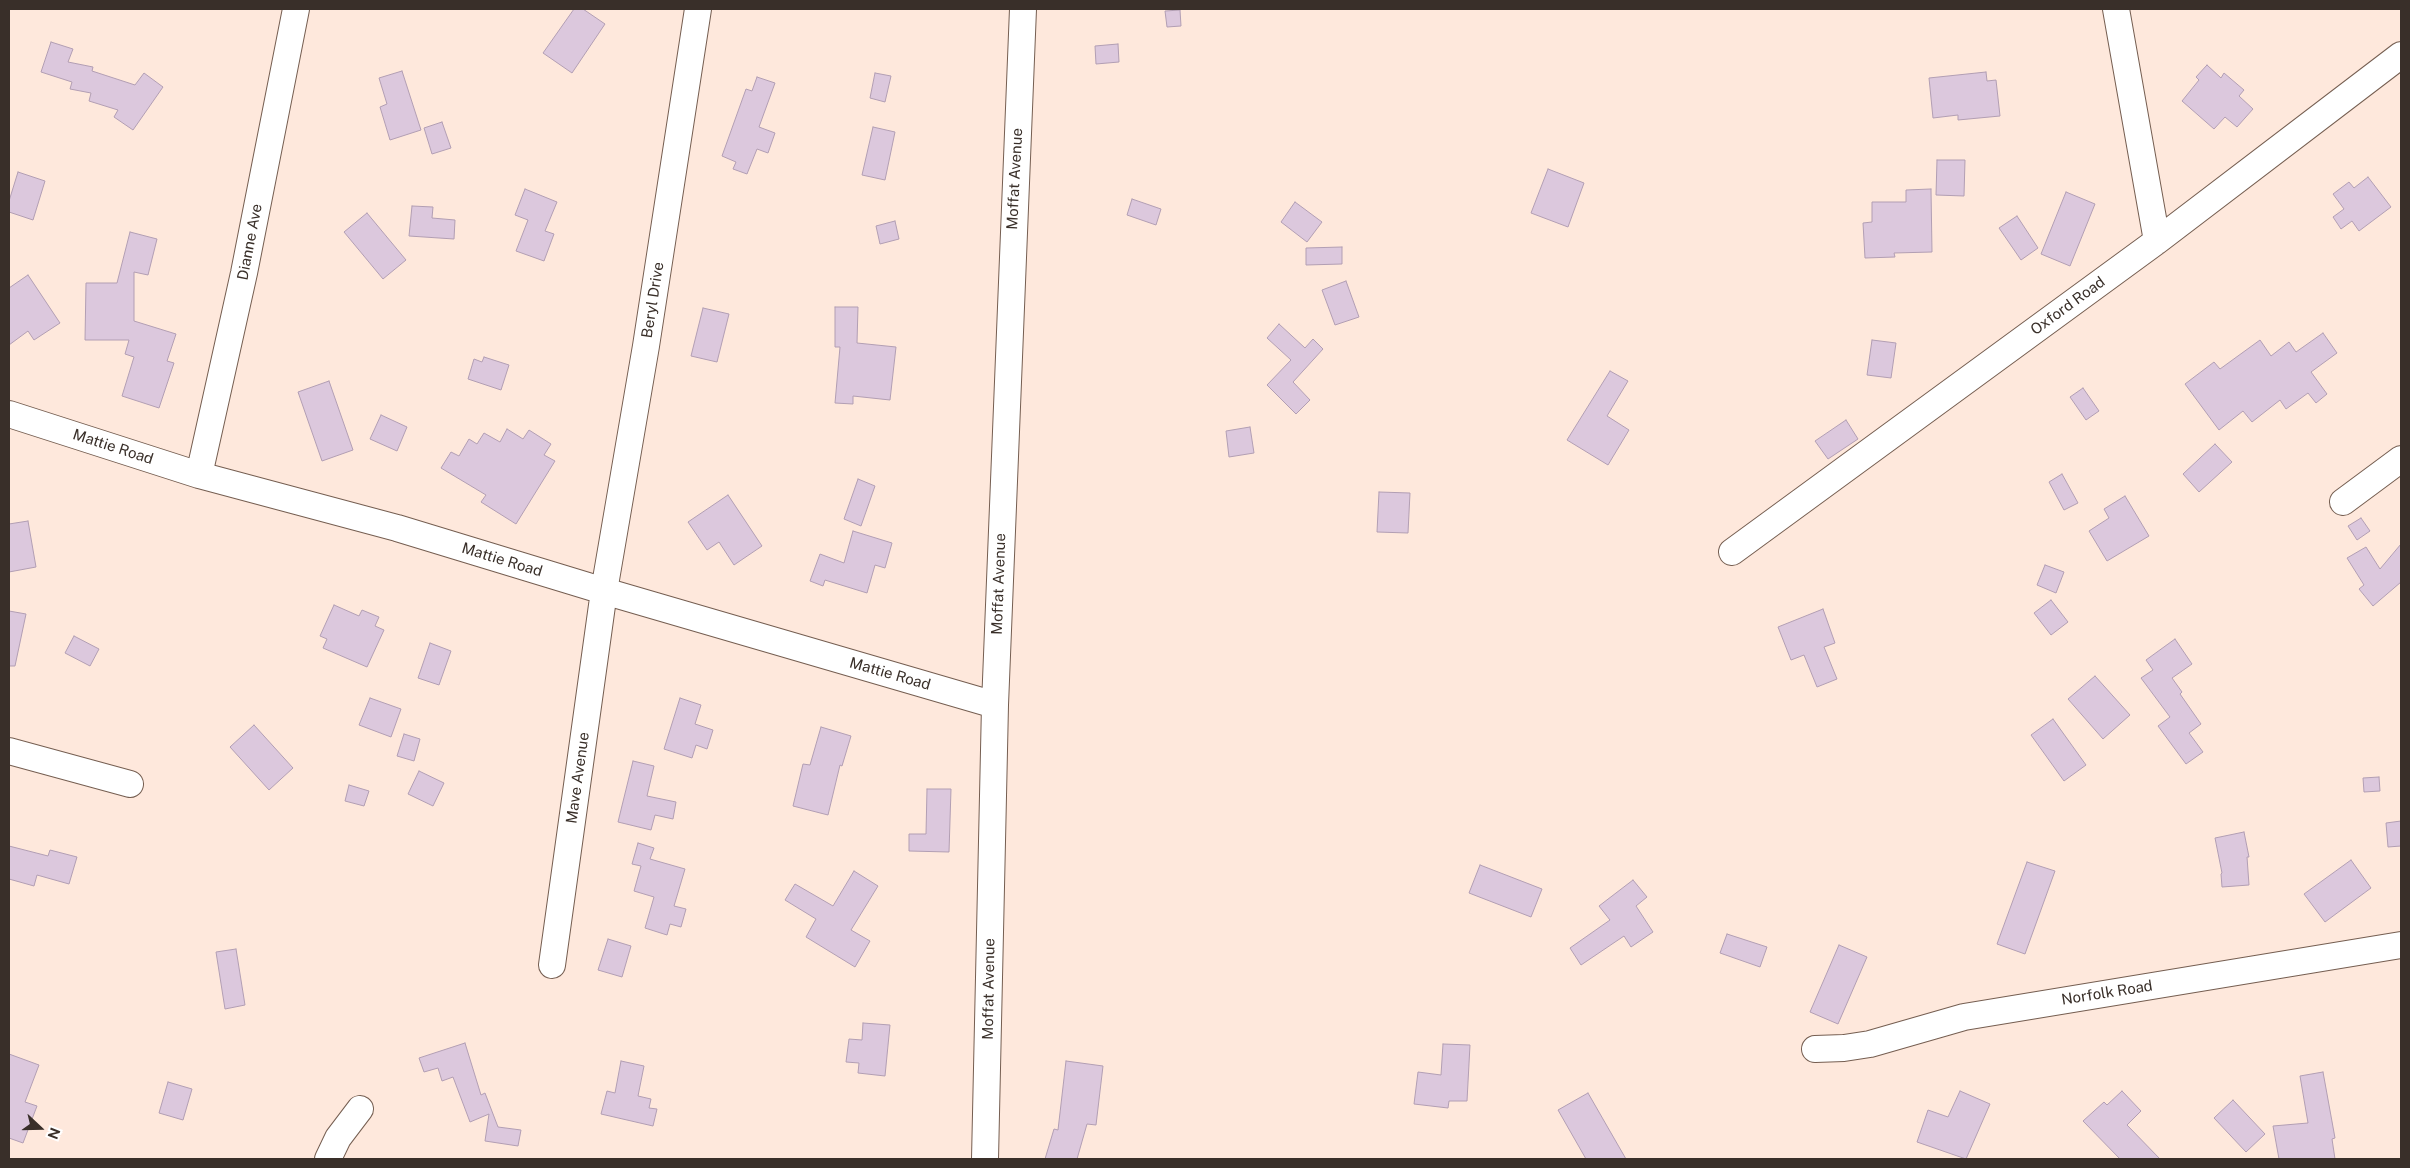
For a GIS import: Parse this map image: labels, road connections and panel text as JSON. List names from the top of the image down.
{
  "streets": {
    "street": [
      "Moffat Avenue",
      "Dianne Ave",
      "Beryl Drive",
      "Oxford Road",
      "Mattie Road",
      "Mave Avenue",
      "Norfolk Road"
    ]
  },
  "crossings": [
    ["Moffat Avenue", "Mattie Road"],
    ["Dianne Ave", "Mattie Road"],
    ["Beryl Drive", "Mattie Road"],
    ["Beryl Drive", "Mave Avenue"],
    ["Mattie Road", "Mave Avenue"]
  ],
  "north": "right"
}
